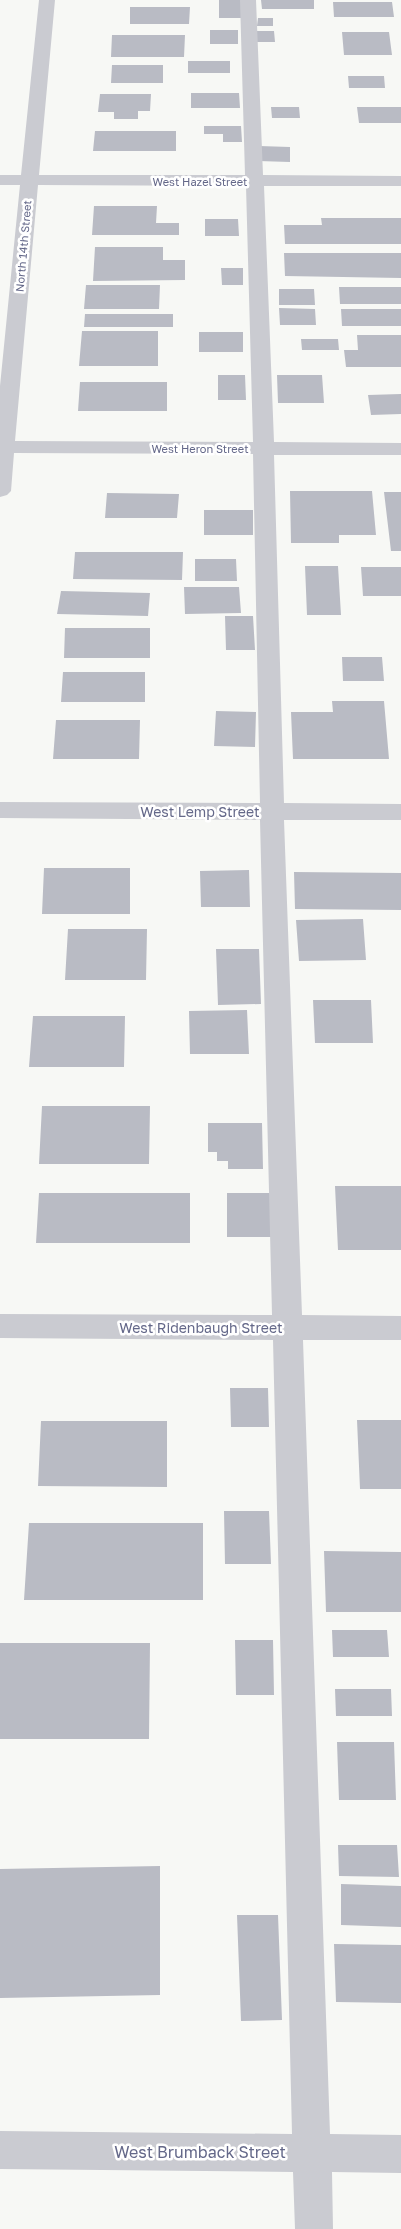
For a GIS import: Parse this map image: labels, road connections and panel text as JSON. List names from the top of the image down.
{
  "streets": {
    "street": [
      "West Hazel Street",
      "North 14th Street",
      "West Heron Street",
      "West Lemp Street",
      "West Ridenbaugh Street",
      "West Brumback Street"
    ]
  },
  "crossings": [
    ["West Hazel Street", "North 14th Street"],
    ["North 14th Street", "West Heron Street"]
  ]
}
